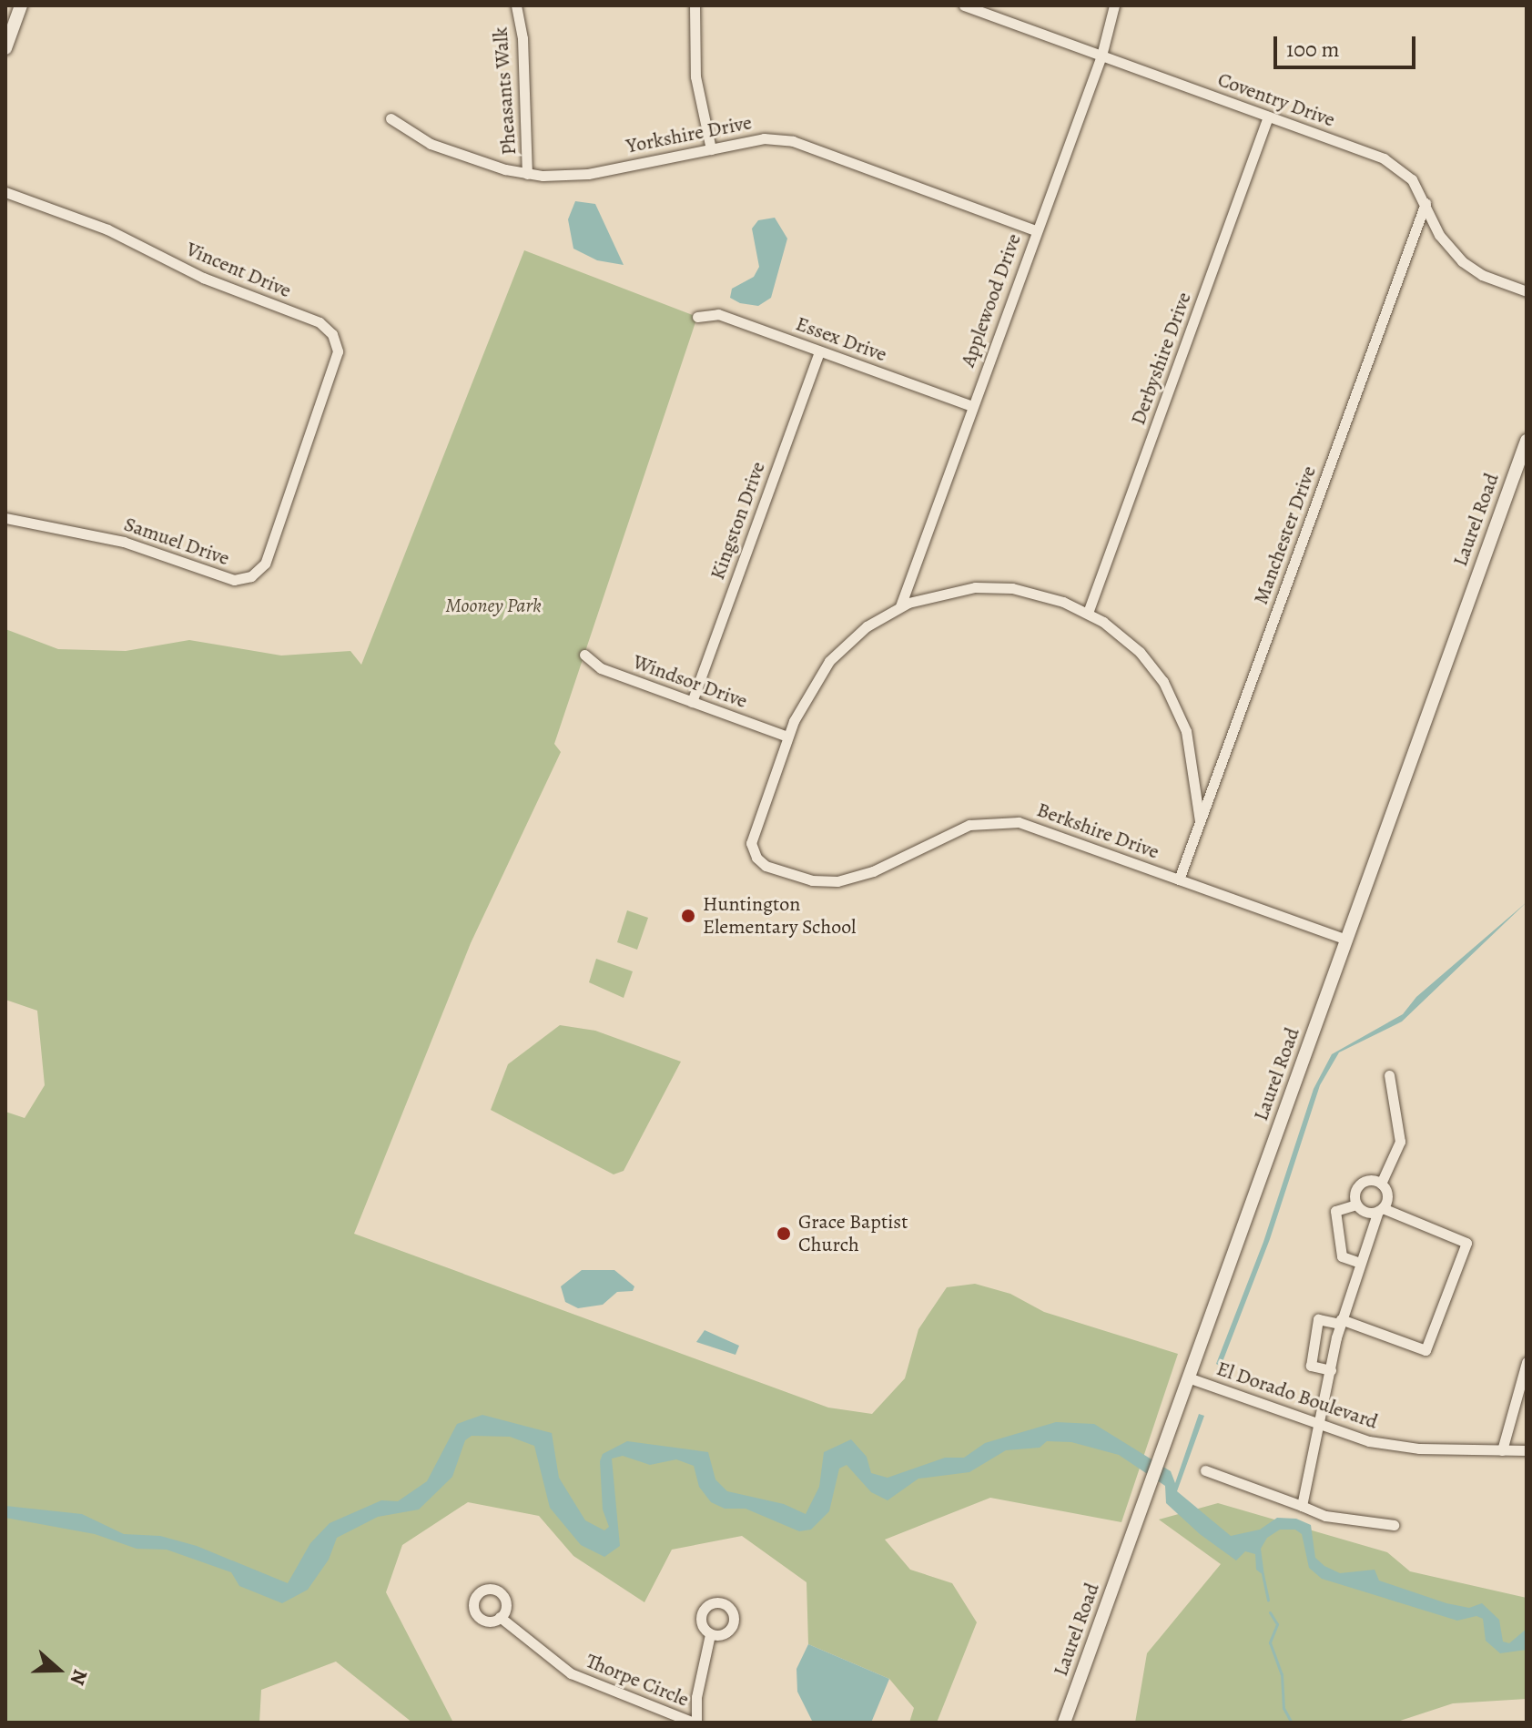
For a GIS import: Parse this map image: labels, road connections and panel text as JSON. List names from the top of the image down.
{
  "streets": {
    "street": [
      "Pheasants Walk",
      "Coventry Drive",
      "Yorkshire Drive",
      "Vincent Drive",
      "Applewood Drive",
      "Essex Drive",
      "Derbyshire Drive",
      "Laurel Road",
      "Kingston Drive",
      "Manchester Drive",
      "Samuel Drive",
      "Windsor Drive",
      "Berkshire Drive",
      "El Dorado Boulevard",
      "Thorpe Circle"
    ]
  },
  "crossings": [
    ["Pheasants Walk", "Yorkshire Drive"],
    ["Coventry Drive", "Applewood Drive"],
    ["Coventry Drive", "Derbyshire Drive"],
    ["Coventry Drive", "Manchester Drive"],
    ["Yorkshire Drive", "Applewood Drive"],
    ["Vincent Drive", "Samuel Drive"],
    ["Applewood Drive", "Essex Drive"],
    ["Essex Drive", "Kingston Drive"],
    ["Laurel Road", "Berkshire Drive"],
    ["Laurel Road", "El Dorado Boulevard"],
    ["Kingston Drive", "Windsor Drive"],
    ["Manchester Drive", "Berkshire Drive"],
    ["Windsor Drive", "Berkshire Drive"]
  ],
  "parks": ["Mooney Park"],
  "places": ["Huntington Elementary School", "Grace Baptist Church"],
  "scale_bar": "100 m",
  "north": "right"
}
